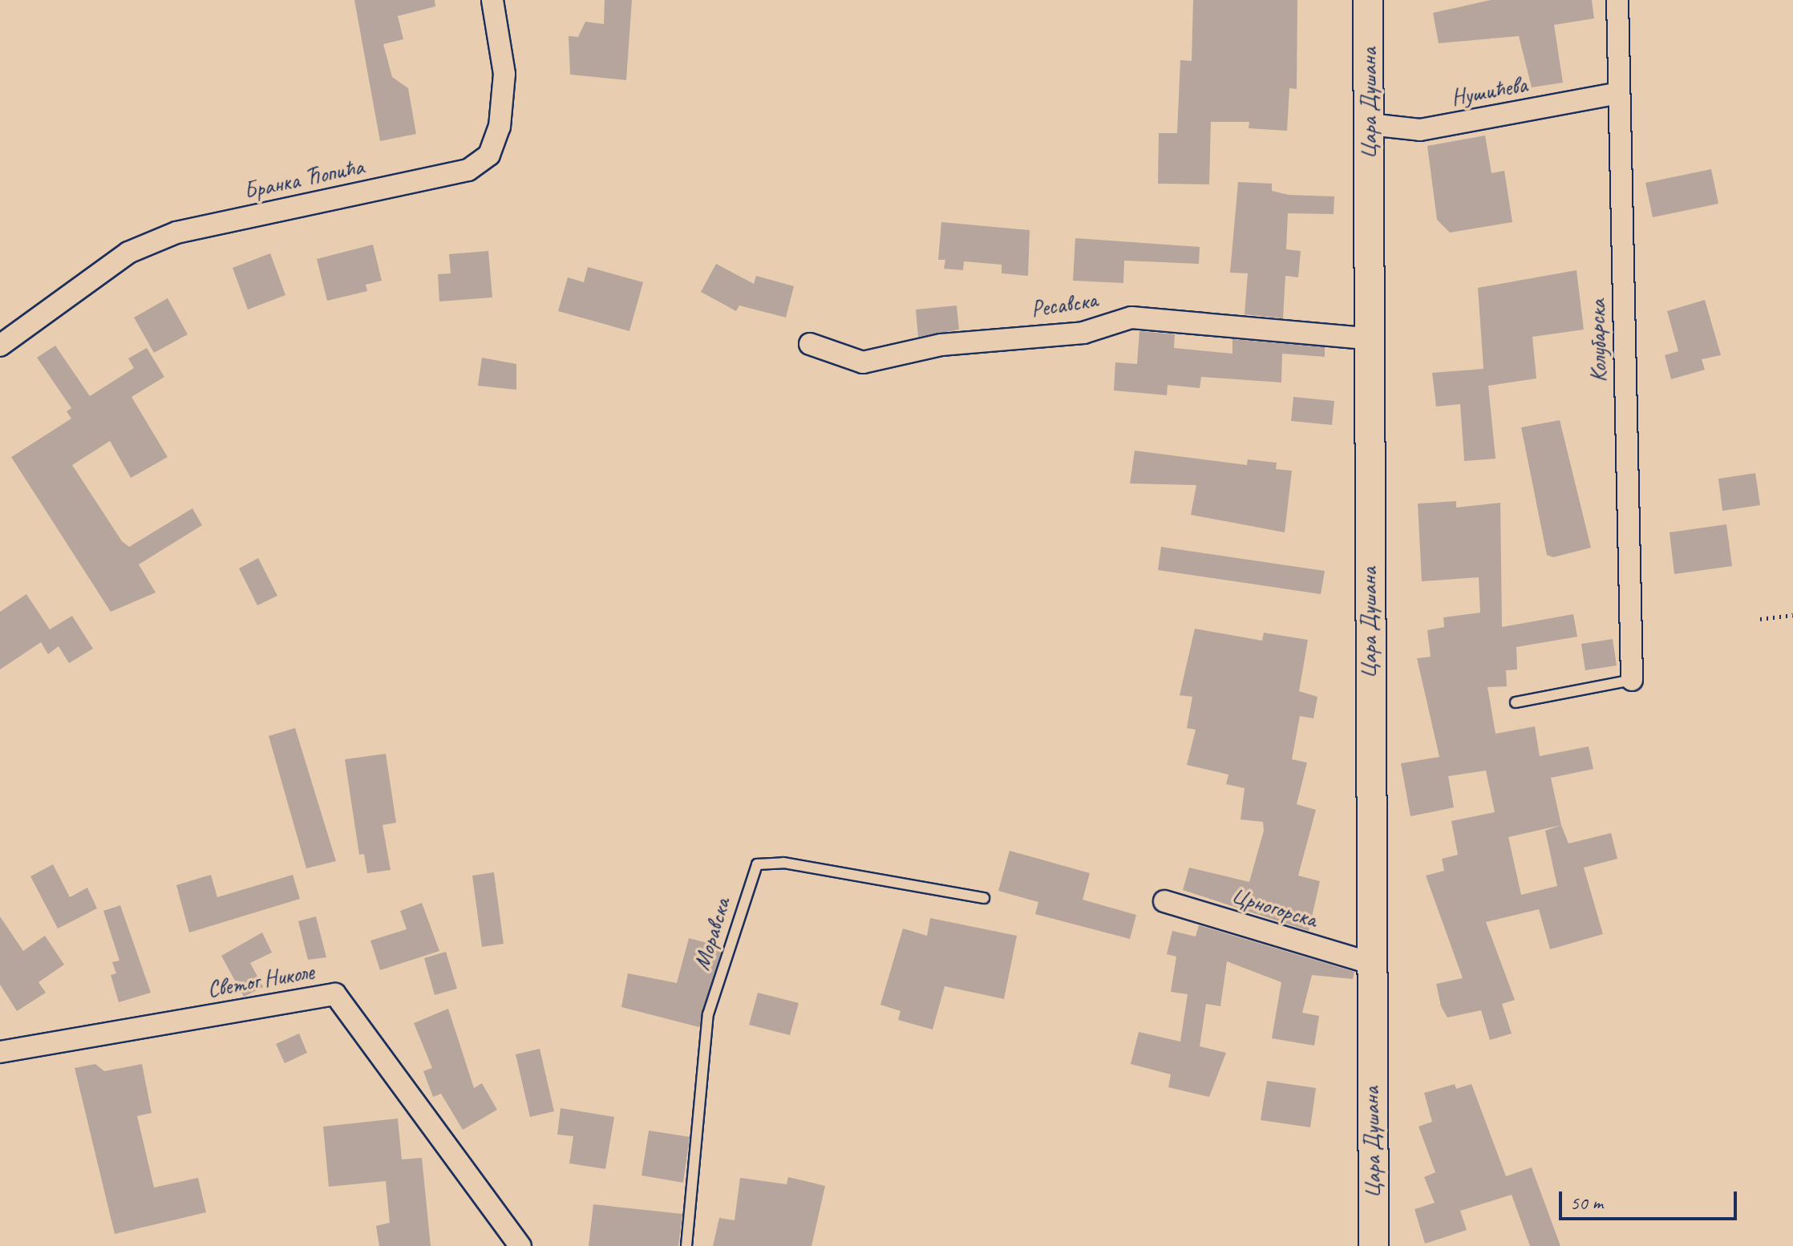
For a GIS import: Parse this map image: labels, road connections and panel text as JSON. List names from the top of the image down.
{
  "streets": {
    "main road": ["Цара Душана"],
    "street": [
      "Нушићева",
      "Бранка Ћопића",
      "Ресавска",
      "Колубарска",
      "Црногорска",
      "Светог Николе"
    ],
    "lane": ["Моравска"]
  },
  "crossings": [
    ["Нушићева", "Цара Душана"],
    ["Нушићева", "Колубарска"],
    ["Цара Душана", "Ресавска"],
    ["Цара Душана", "Црногорска"]
  ],
  "scale_bar": "50 m"
}
